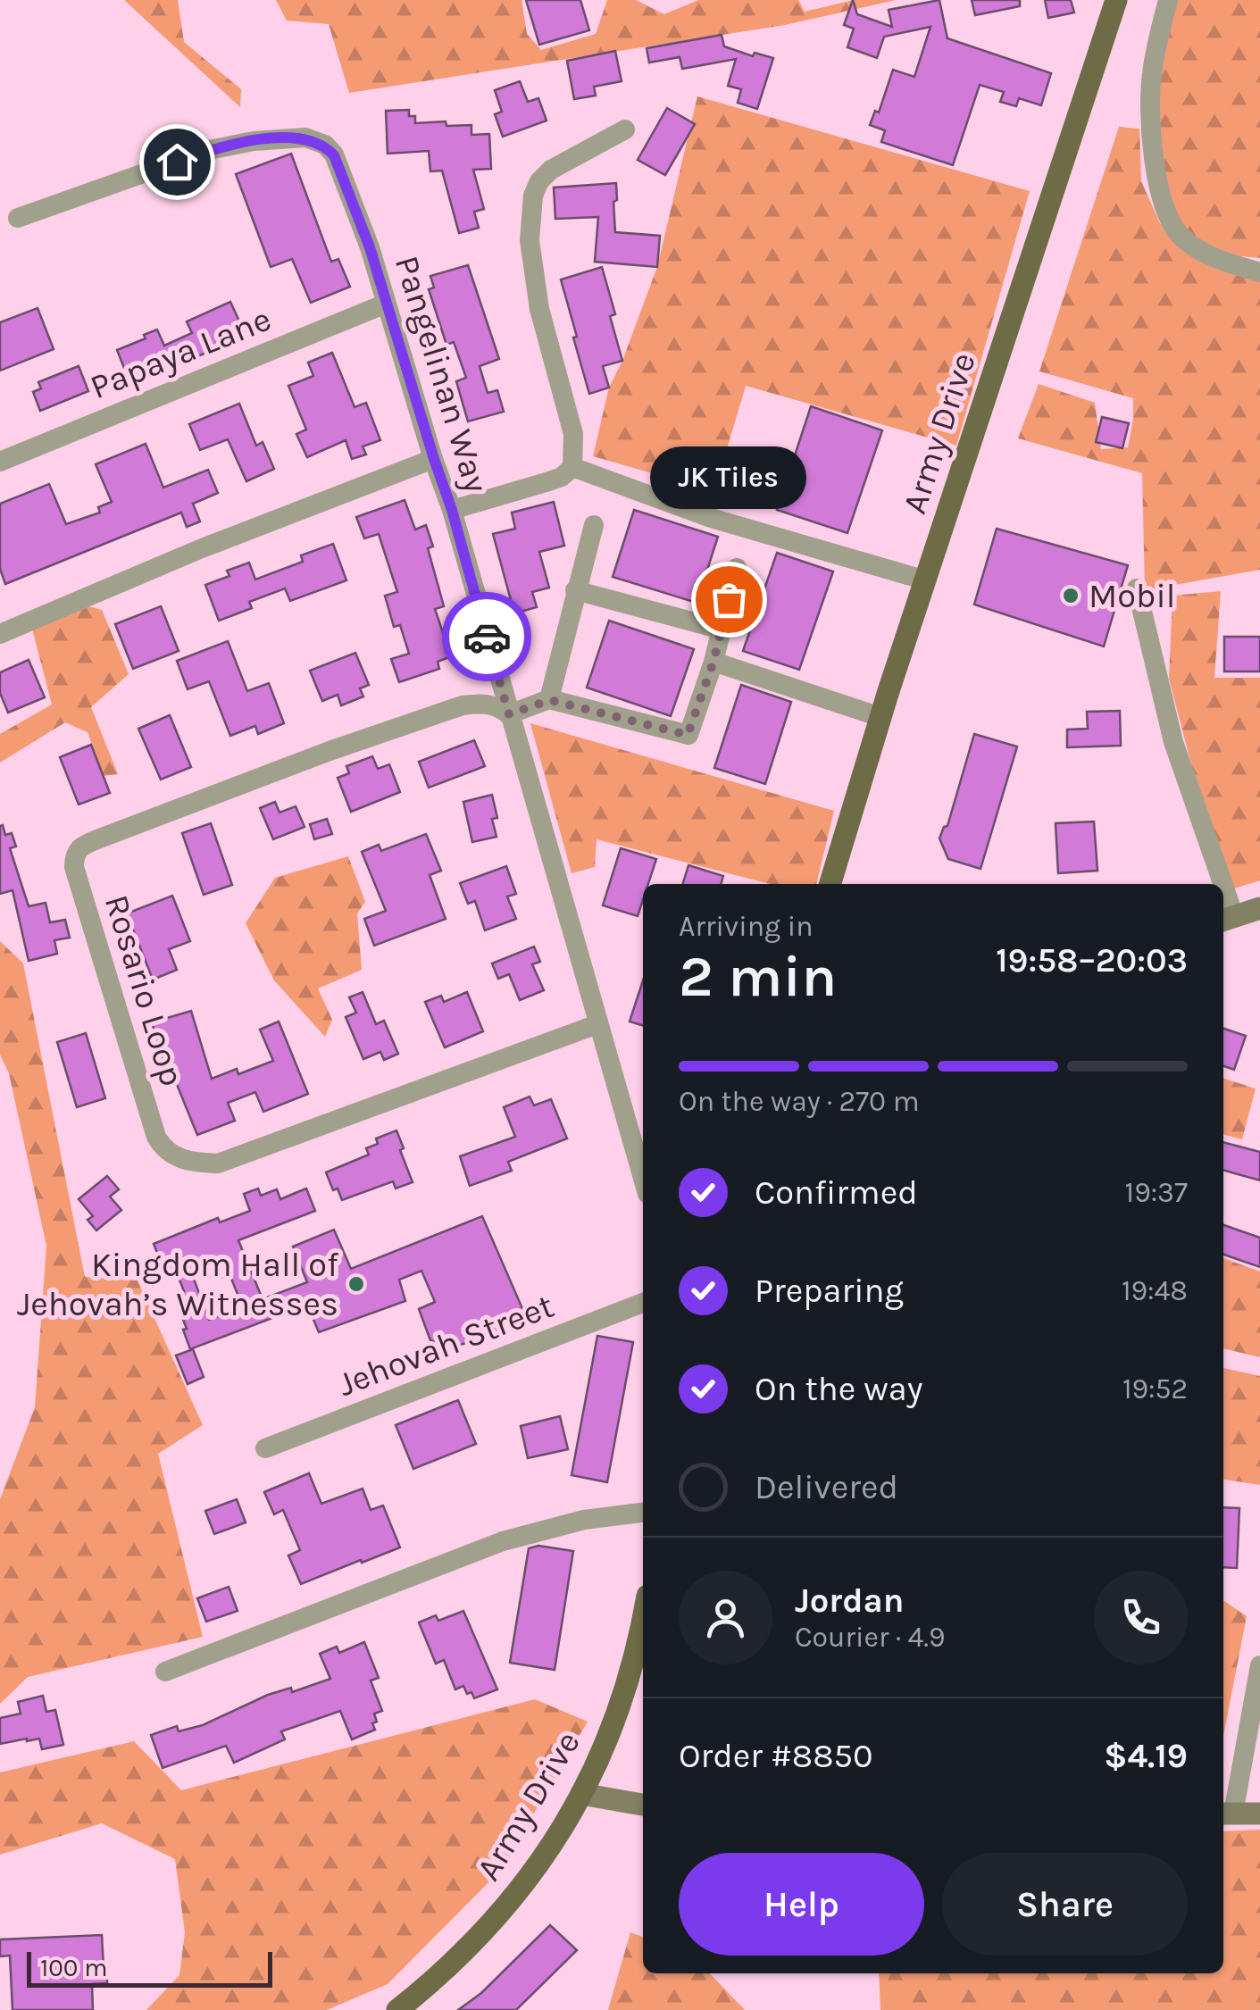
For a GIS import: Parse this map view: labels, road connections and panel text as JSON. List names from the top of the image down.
{
  "streets": {
    "main road": ["Army Drive"],
    "street": [
      "Papaya Lane",
      "Pangelinan Way",
      "Rosario Loop",
      "Jehovah Street"
    ]
  },
  "crossings": [
    ["Papaya Lane", "Pangelinan Way"],
    ["Pangelinan Way", "Rosario Loop"]
  ],
  "places": ["Mobil", "JK Tiles", "Kingdom Hall of Jehovah’s Witnesses"],
  "scale_bar": "100 m",
  "page": {
    "bubble": "JK Tiles",
    "heading": ["2 min", "Arriving in", "19:58–20:03"],
    "panel": [
      "Jordan",
      "Courier · 4.9",
      "Order #8850",
      "$4.19"
    ],
    "bar": "On the way · 270 m",
    "list": [
      ["Confirmed", "19:37"],
      ["Preparing", "19:48"],
      ["On the way", "19:52"],
      "Delivered"
    ],
    "buttons": ["Help", "Share"],
    "scale": "100 m"
  }
}
